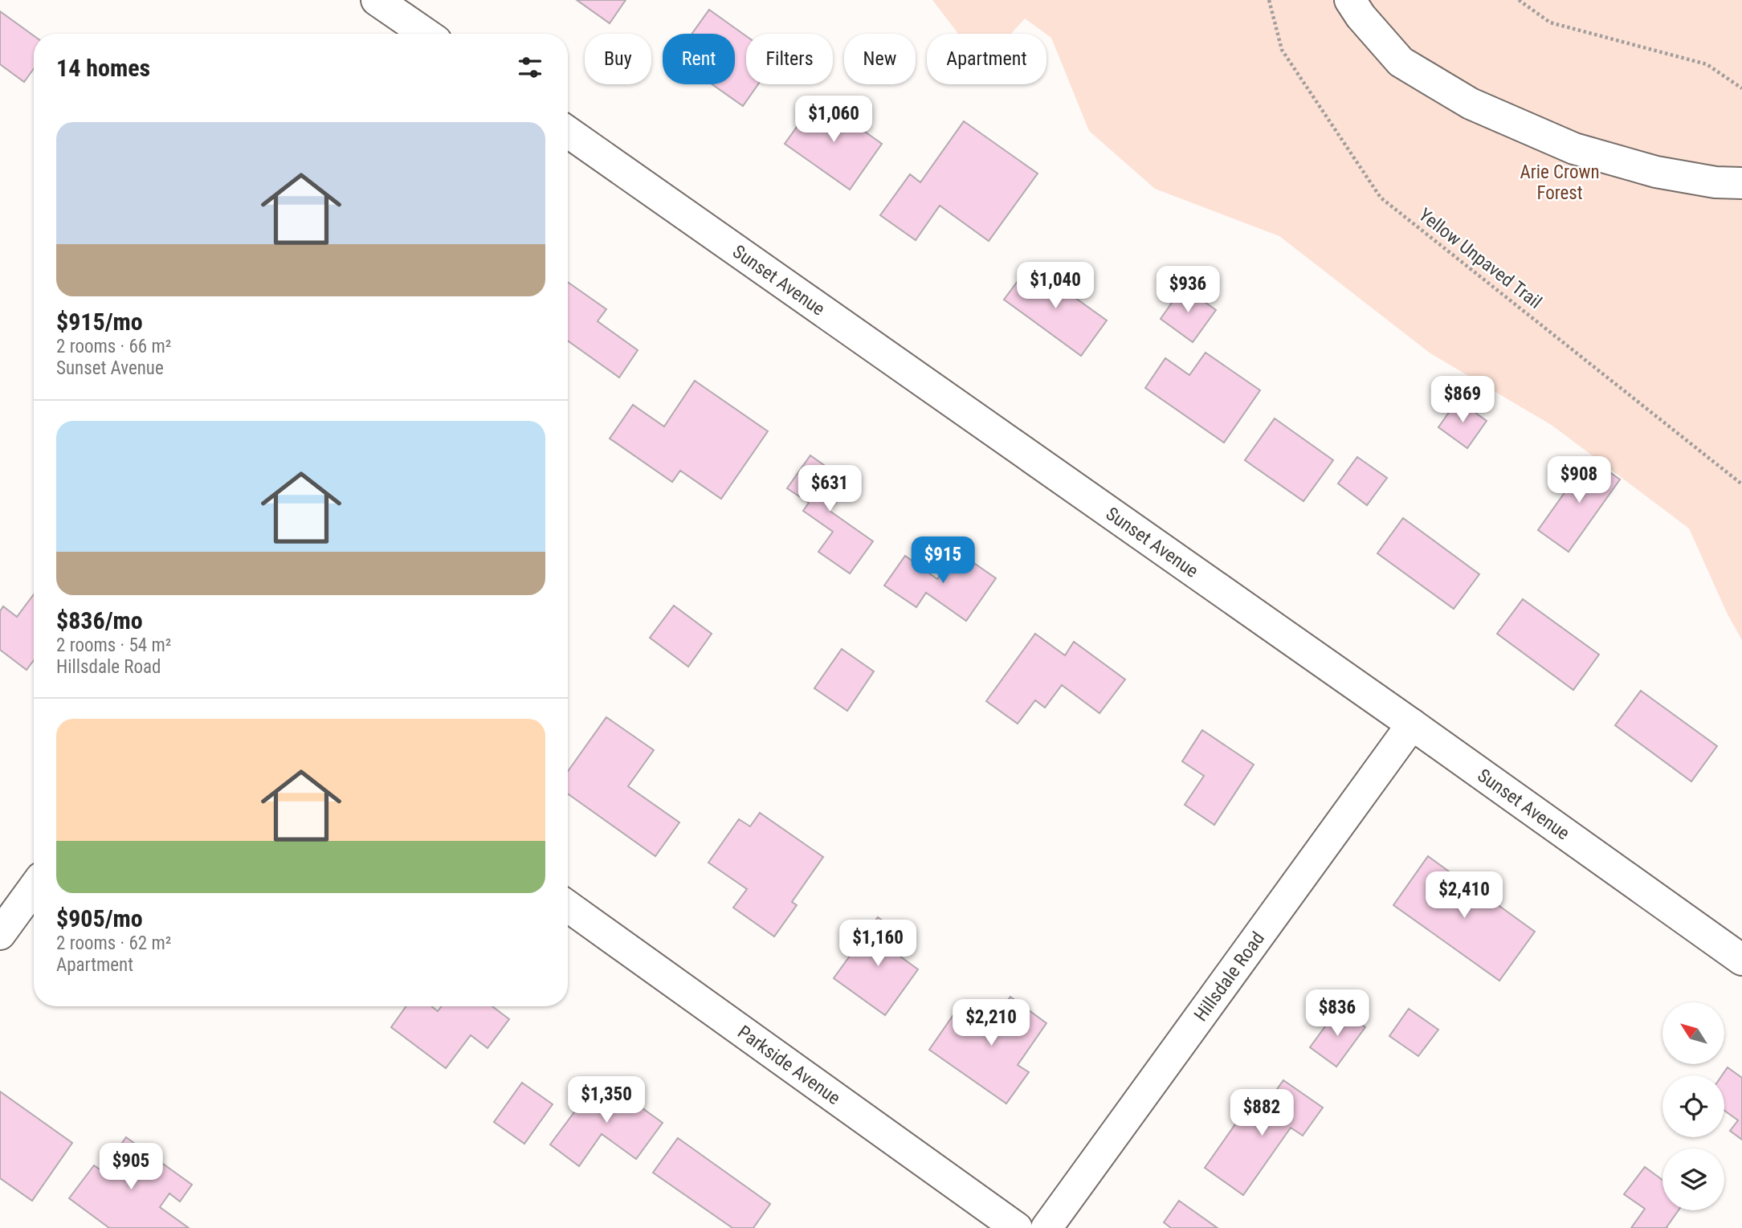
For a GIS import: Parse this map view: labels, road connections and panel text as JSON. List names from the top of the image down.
{
  "streets": {
    "street": ["Sunset Avenue", "Hillsdale Road", "Parkside Avenue"],
    "path": ["Yellow Unpaved Trail"]
  },
  "crossings": [
    ["Sunset Avenue", "Hillsdale Road"]
  ],
  "parks": ["Arie Crown Forest"],
  "north": "top left",
  "page": {
    "chip": [
      "Buy",
      "Rent",
      "Filters",
      "New",
      "Apartment"
    ],
    "heading": "14 homes",
    "price": [
      "$1,060",
      "$1,040",
      "$936",
      "$869",
      "$908",
      "$631",
      "$915",
      "$2,410",
      "$1,160",
      "$836",
      "$2,210",
      "$1,350",
      "$882",
      "$905"
    ],
    "list": [
      {
        "name": "$915/mo",
        "note": "2 rooms · 66 m² · Sunset Avenue"
      },
      {
        "name": "$836/mo",
        "note": "2 rooms · 54 m² · Hillsdale Road"
      },
      {
        "name": "$905/mo",
        "note": "2 rooms · 62 m² · Apartment"
      }
    ]
  }
}
